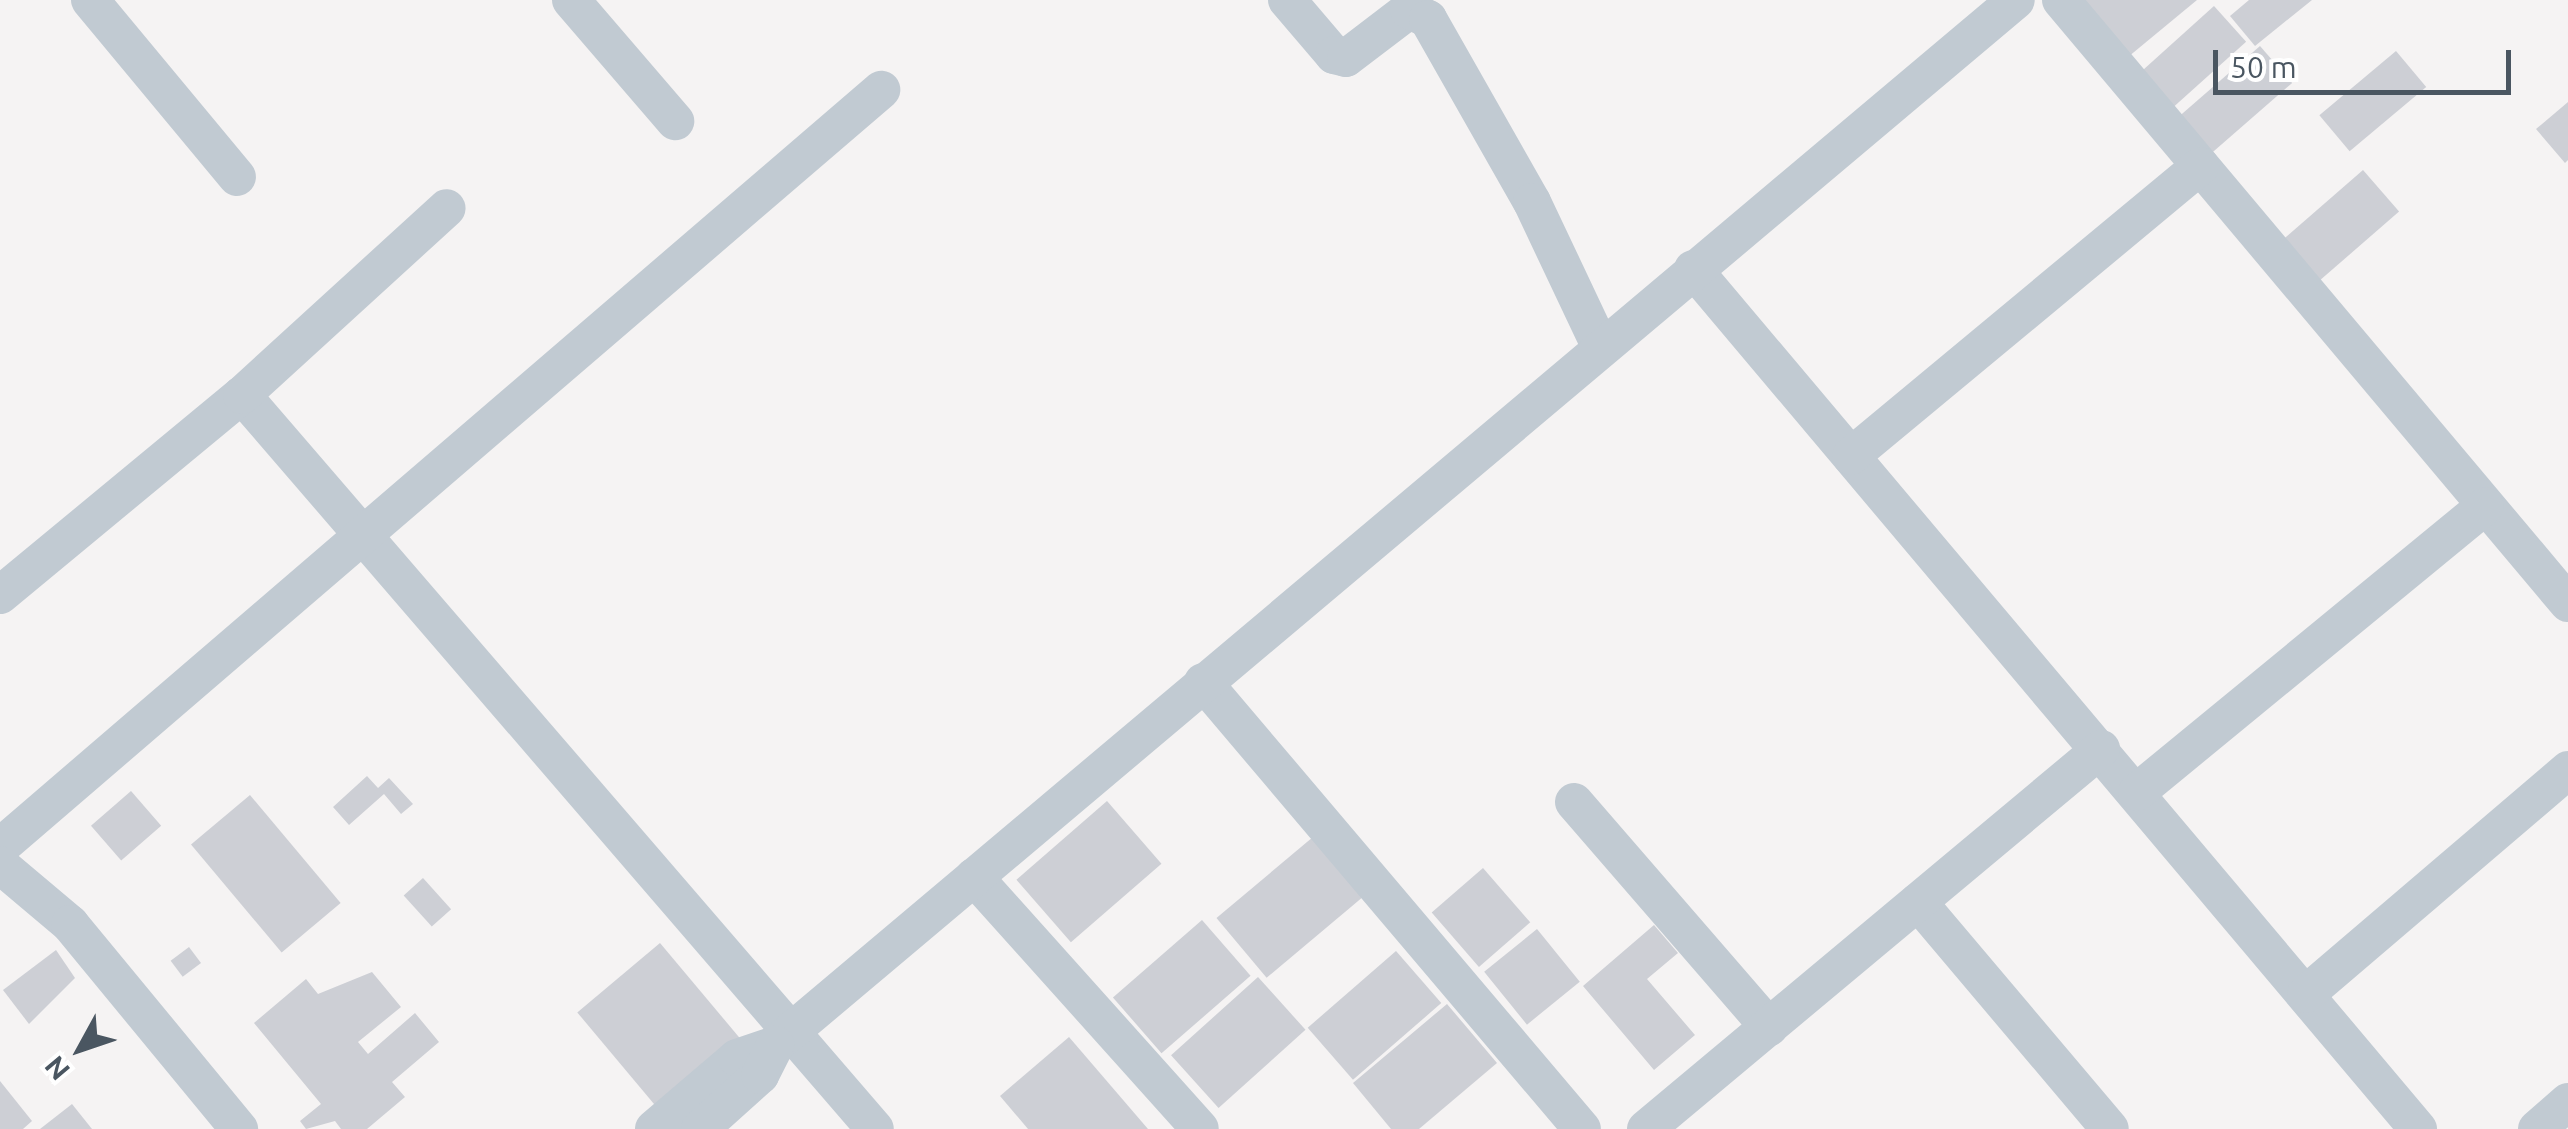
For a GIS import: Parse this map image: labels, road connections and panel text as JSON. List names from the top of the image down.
{
  "scale_bar": "50 m",
  "north": "bottom left"
}
